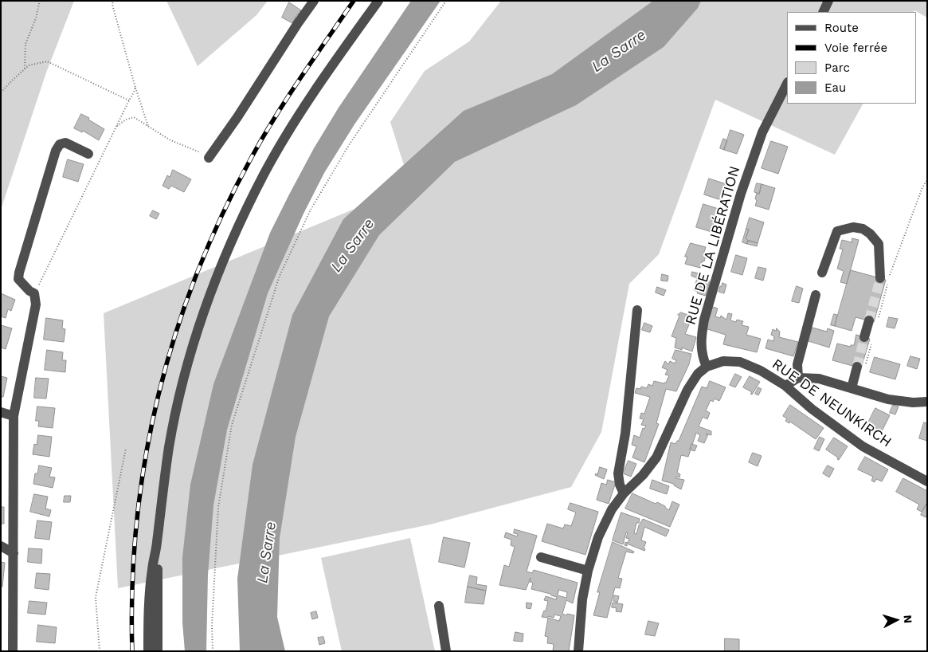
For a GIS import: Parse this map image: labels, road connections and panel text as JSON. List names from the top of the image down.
{
  "streets": {
    "street": ["RUE DE LA LIBÉRATION", "RUE DE NEUNKIRCH"]
  },
  "crossings": [
    ["RUE DE LA LIBÉRATION", "RUE DE NEUNKIRCH"]
  ],
  "water": ["La Sarre"],
  "legend": [
    "Route",
    "Voie ferrée",
    "Parc",
    "Eau"
  ],
  "north": "right"
}
